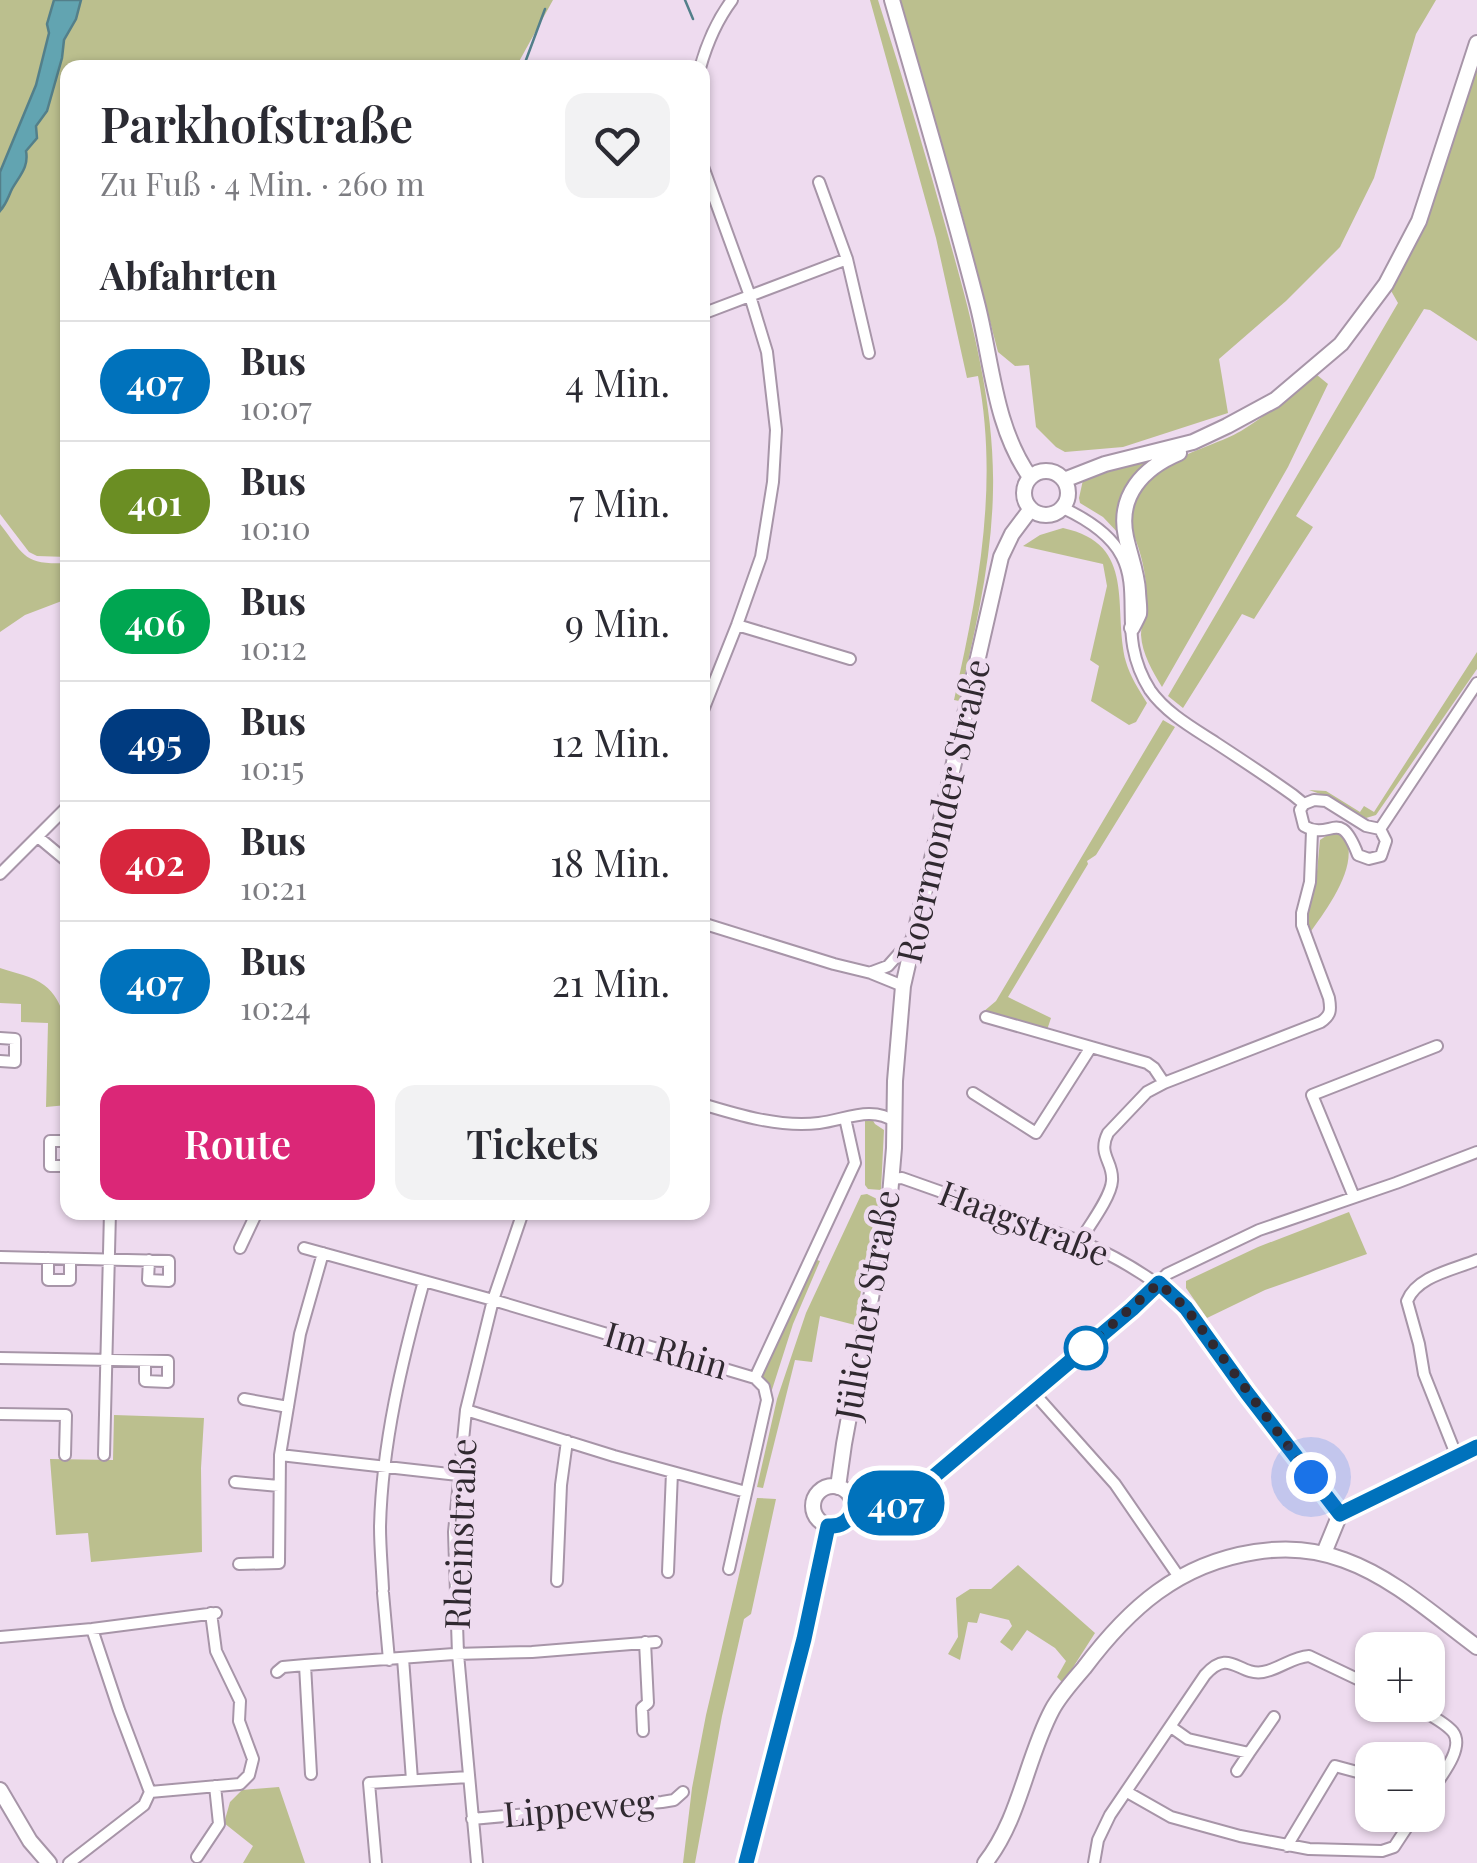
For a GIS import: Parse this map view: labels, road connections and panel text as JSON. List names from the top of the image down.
{
  "streets": {
    "main road": ["Roermonder Straße", "Jülicher Straße"],
    "street": [
      "Haagstraße",
      "Im Rhin",
      "Rheinstraße",
      "Lippeweg"
    ]
  },
  "crossings": [
    ["Roermonder Straße", "Jülicher Straße"],
    ["Haagstraße", "Jülicher Straße"],
    ["Im Rhin", "Rheinstraße"],
    ["Rheinstraße", "Lippeweg"]
  ],
  "lines": ["bus line 407"],
  "page": {
    "on_map": "407",
    "heading": [
      ["Parkhofstraße", "Zu Fuß · 4 Min. · 260 m"],
      "Abfahrten"
    ],
    "list": [
      {
        "mark": "407",
        "name": "Bus",
        "note": "10:07",
        "value": "4 Min."
      },
      {
        "mark": "401",
        "name": "Bus",
        "note": "10:10",
        "value": "7 Min."
      },
      {
        "mark": "406",
        "name": "Bus",
        "note": "10:12",
        "value": "9 Min."
      },
      {
        "mark": "495",
        "name": "Bus",
        "note": "10:15",
        "value": "12 Min."
      },
      {
        "mark": "402",
        "name": "Bus",
        "note": "10:21",
        "value": "18 Min."
      },
      {
        "mark": "407",
        "name": "Bus",
        "note": "10:24",
        "value": "21 Min."
      }
    ],
    "buttons": ["Route", "Tickets"],
    "map_buttons": ["+", "−"]
  }
}
